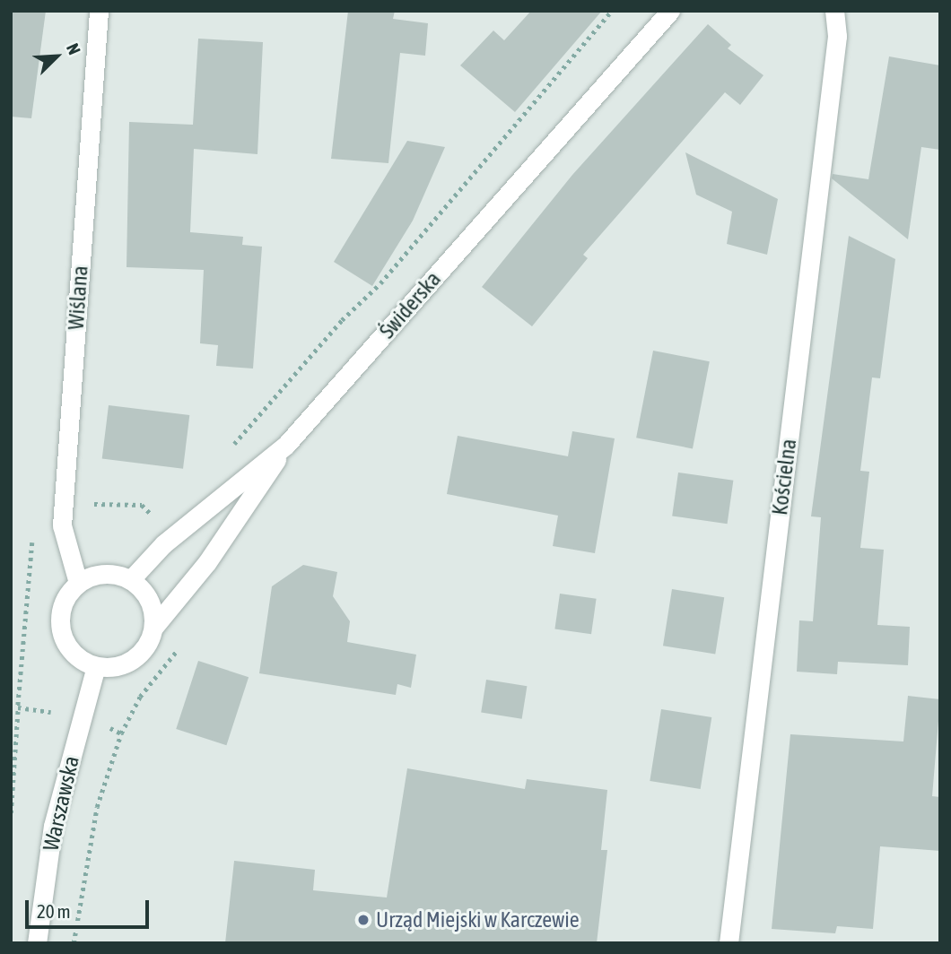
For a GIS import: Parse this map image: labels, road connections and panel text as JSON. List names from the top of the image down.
{
  "streets": {
    "street": [
      "Wiślana",
      "Świderska",
      "Kościelna",
      "Warszawska"
    ]
  },
  "crossings": [
    ["Wiślana", "Świderska"],
    ["Wiślana", "Warszawska"],
    ["Świderska", "Warszawska"]
  ],
  "places": ["Urząd Miejski w Karczewie"],
  "scale_bar": "20 m",
  "north": "top right"
}
